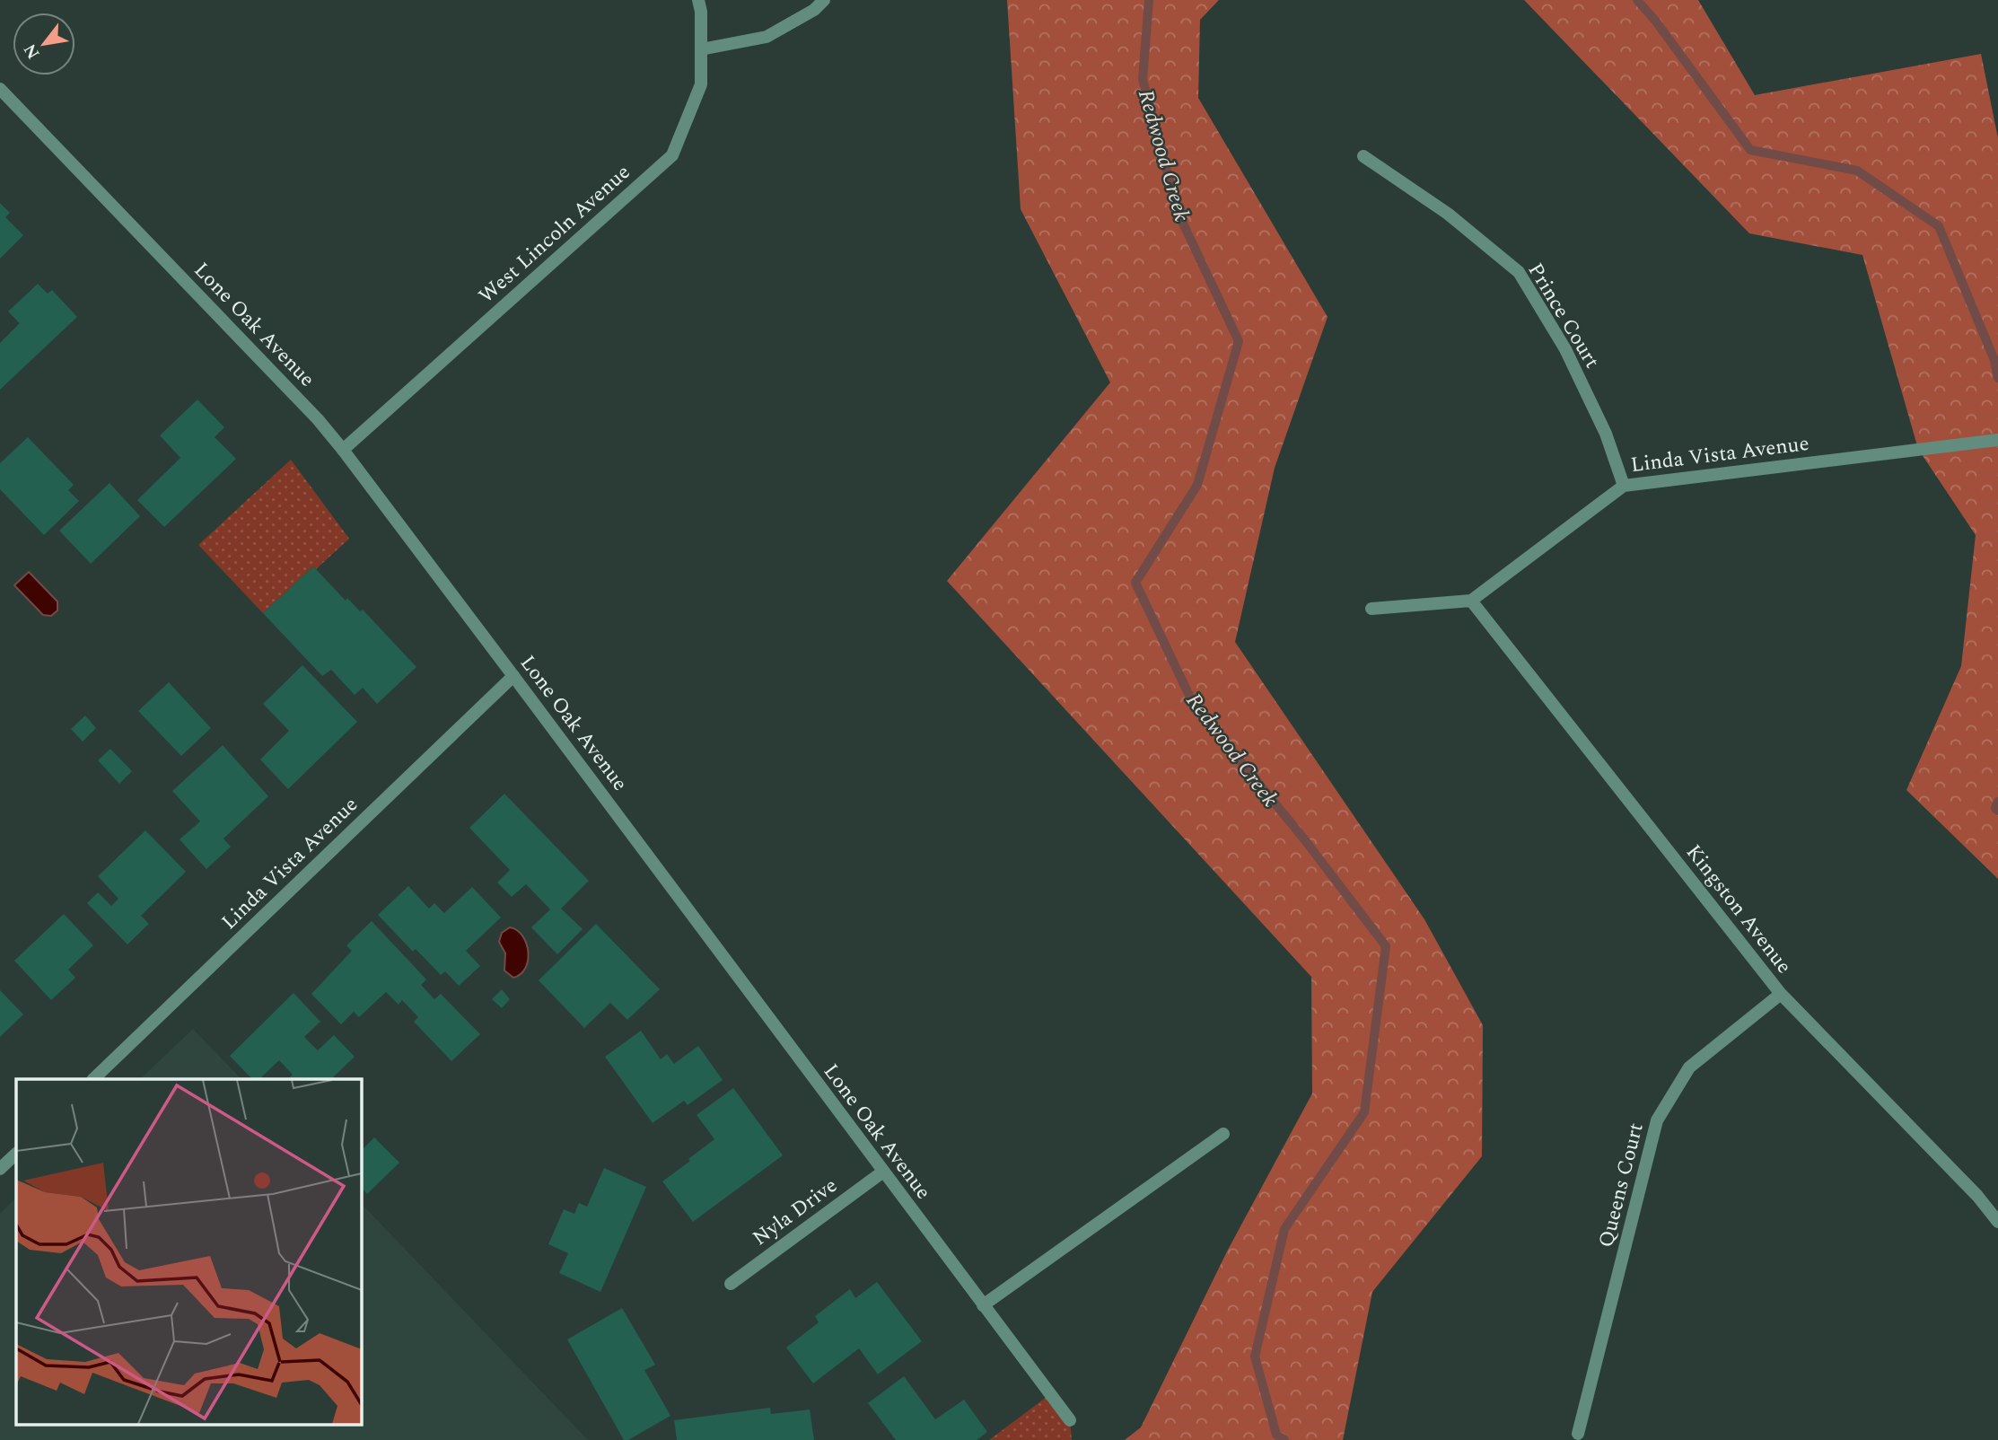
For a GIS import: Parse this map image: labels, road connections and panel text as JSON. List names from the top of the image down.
{
  "streets": {
    "street": [
      "West Lincoln Avenue",
      "Prince Court",
      "Lone Oak Avenue",
      "Linda Vista Avenue",
      "Kingston Avenue",
      "Queens Court",
      "Nyla Drive"
    ]
  },
  "crossings": [
    ["West Lincoln Avenue", "Lone Oak Avenue"],
    ["Prince Court", "Linda Vista Avenue"],
    ["Lone Oak Avenue", "Linda Vista Avenue"],
    ["Lone Oak Avenue", "Nyla Drive"],
    ["Linda Vista Avenue", "Kingston Avenue"],
    ["Kingston Avenue", "Queens Court"]
  ],
  "water": ["Redwood Creek"],
  "north": "bottom left"
}
